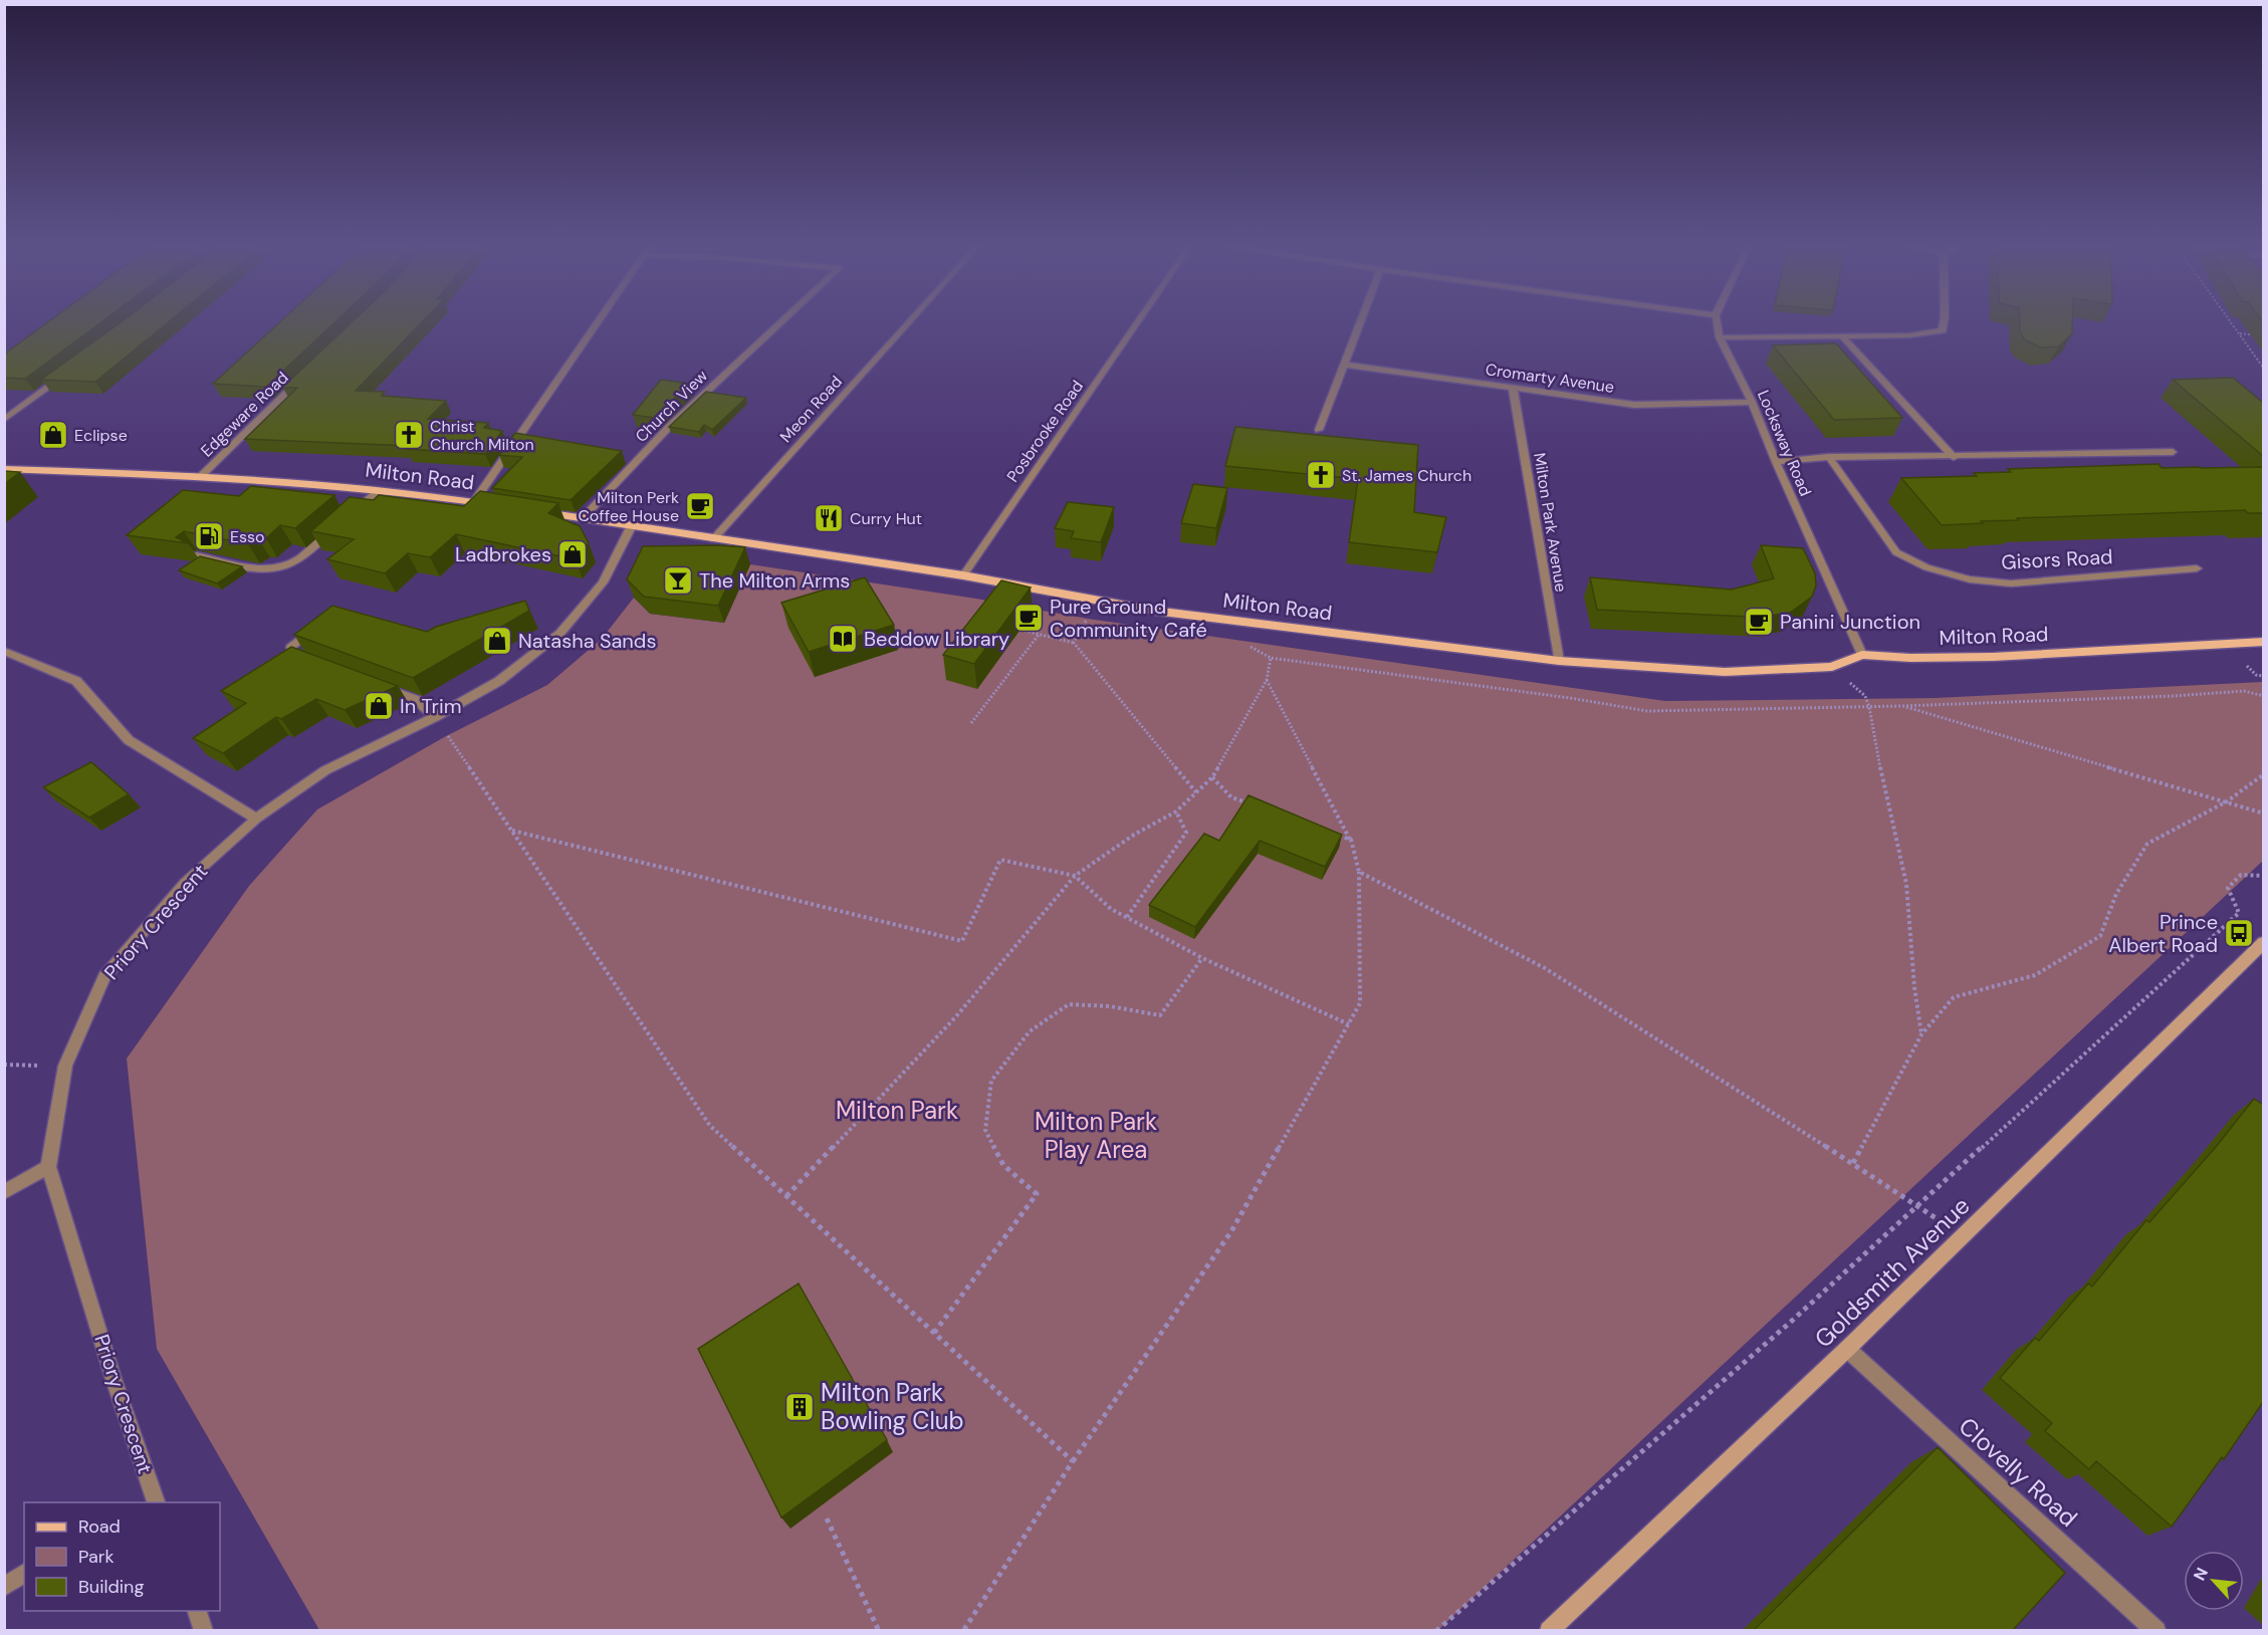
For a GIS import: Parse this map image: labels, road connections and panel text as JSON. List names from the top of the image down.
{
  "streets": {
    "main road": ["Milton Road", "Goldsmith Avenue"],
    "street": [
      "Cromarty Avenue",
      "Church View",
      "Meon Road",
      "Edgeware Road",
      "Posbrooke Road",
      "Locksway Road",
      "Milton Park Avenue",
      "Gisors Road",
      "Priory Crescent",
      "Clovelly Road"
    ]
  },
  "crossings": [
    ["Cromarty Avenue", "Locksway Road"],
    ["Cromarty Avenue", "Milton Park Avenue"],
    ["Church View", "Milton Road"],
    ["Meon Road", "Milton Road"],
    ["Edgeware Road", "Milton Road"],
    ["Posbrooke Road", "Milton Road"],
    ["Locksway Road", "Milton Road"],
    ["Milton Road", "Milton Park Avenue"],
    ["Milton Road", "Priory Crescent"],
    ["Goldsmith Avenue", "Clovelly Road"]
  ],
  "parks": ["Milton Park", "Milton Park Play Area"],
  "places": {
    "shop": [
      "Eclipse",
      "Ladbrokes",
      "Natasha Sands",
      "In Trim"
    ],
    "church": ["Christ Church Milton", "St. James Church"],
    "cafe": ["Milton Perk Coffee House", "Pure Ground Community Café", "Panini Junction"],
    "restaurant": ["Curry Hut"],
    "fuel station": ["Esso"],
    "bar": ["The Milton Arms"],
    "library": ["Beddow Library"],
    "bus stop": ["Prince Albert Road"],
    "building": ["Milton Park Bowling Club"]
  },
  "legend": ["Road", "Park", "Building"],
  "north": "top left"
}
